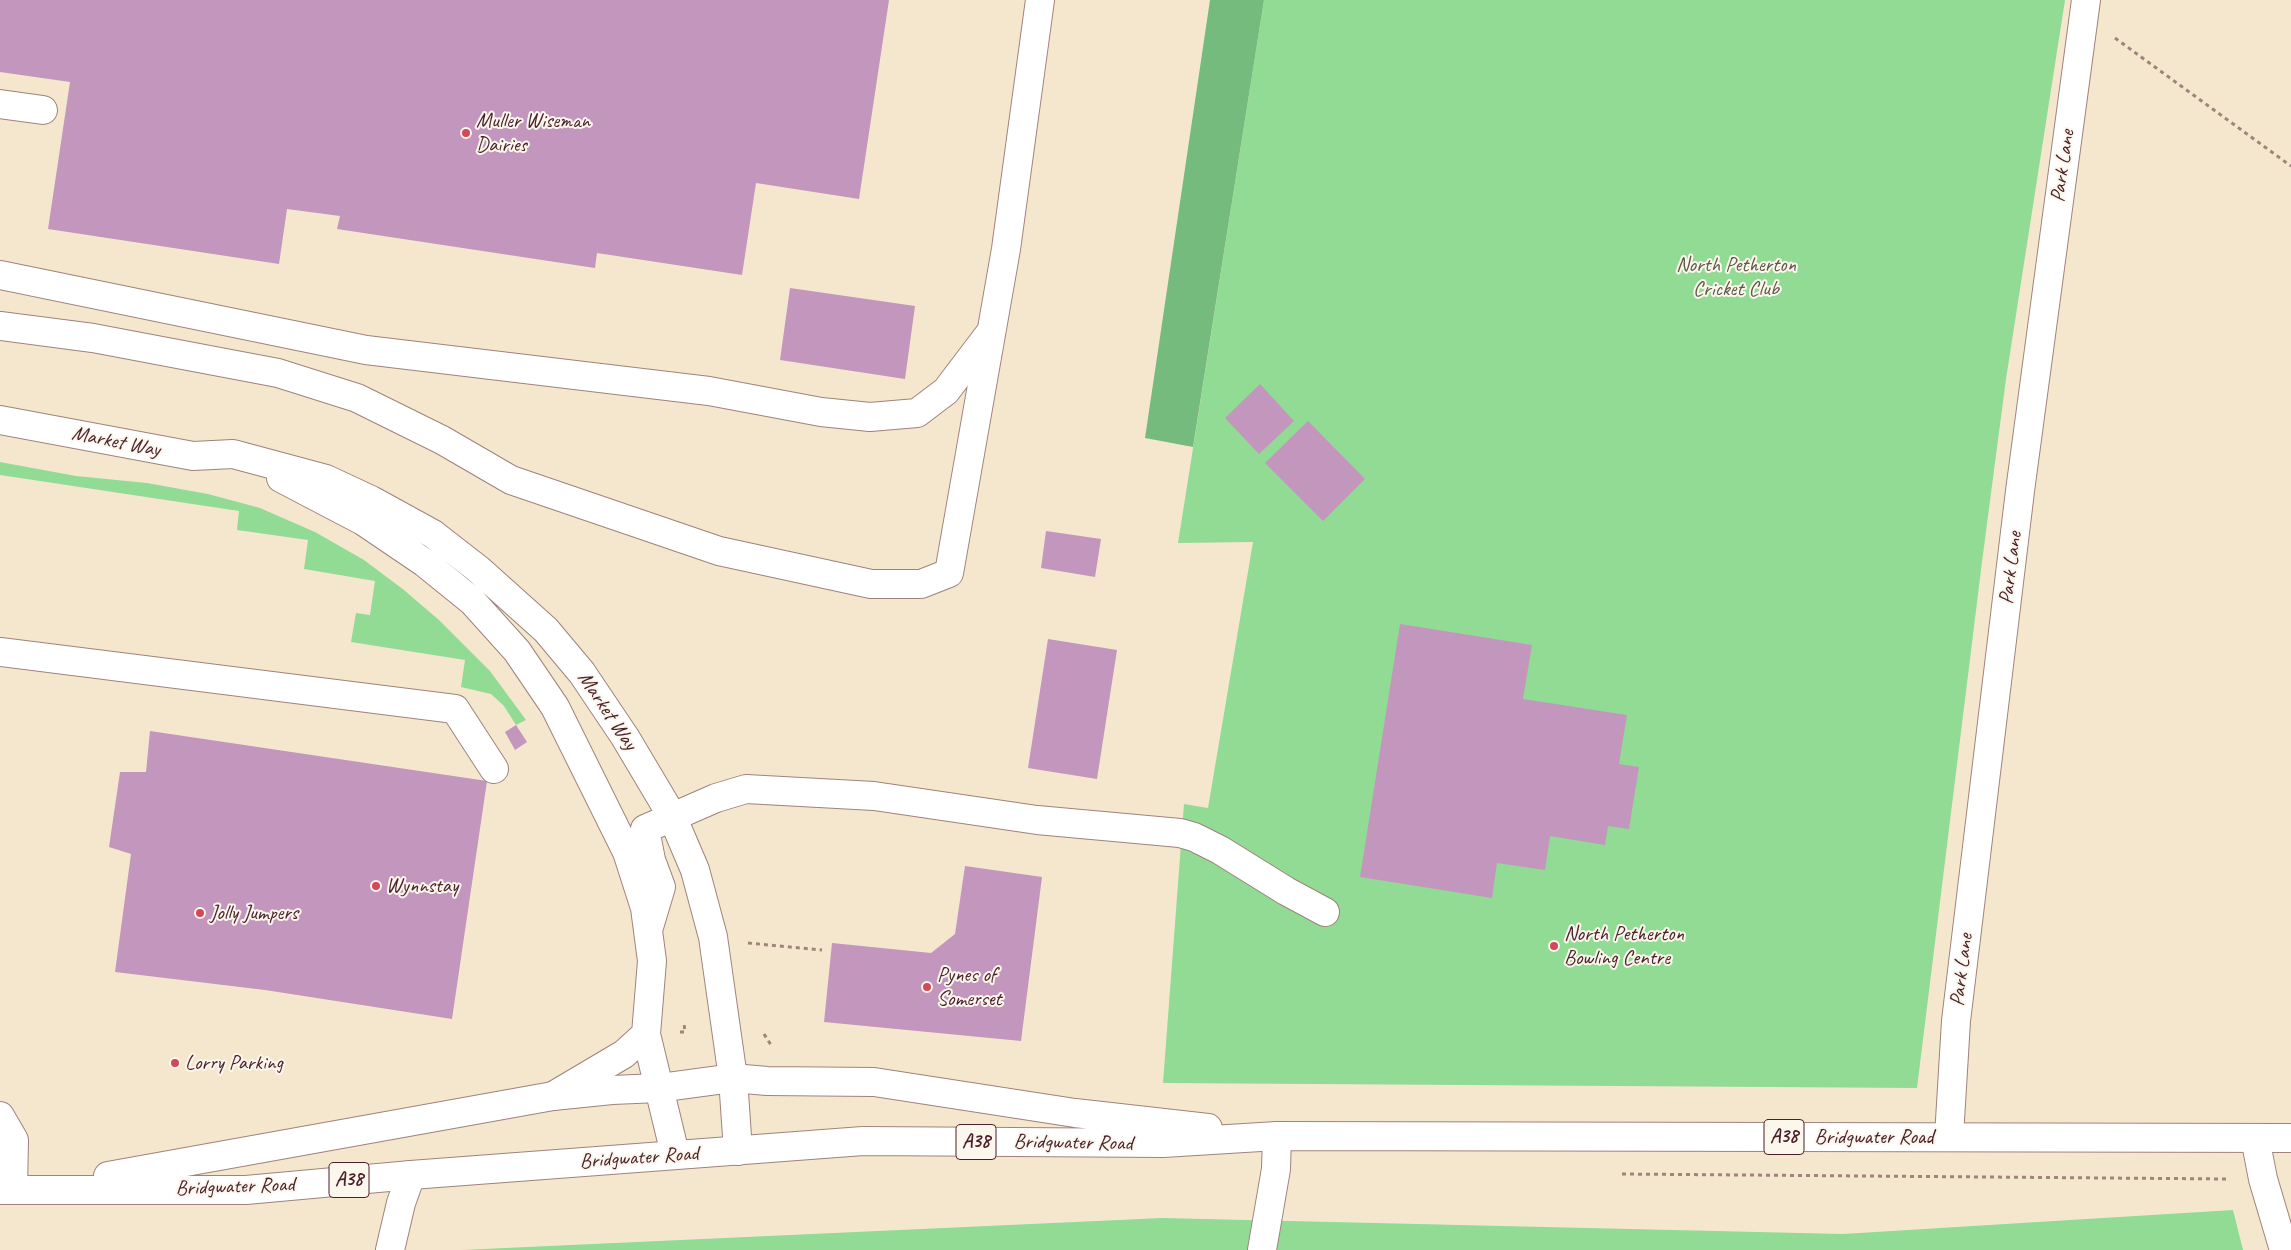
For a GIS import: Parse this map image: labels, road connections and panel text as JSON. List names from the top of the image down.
{
  "streets": {
    "main road": [
      "Park Lane",
      "Market Way",
      "A38",
      "Bridgwater Road"
    ]
  },
  "crossings": [
    ["Park Lane", "Bridgwater Road"],
    ["Market Way", "Bridgwater Road"]
  ],
  "parks": ["North Petherton Cricket Club"],
  "places": [
    "Muller Wiseman Dairies",
    "Wynnstay",
    "Jolly Jumpers",
    "North Petherton Bowling Centre",
    "Pynes of Somerset",
    "Lorry Parking"
  ]
}
